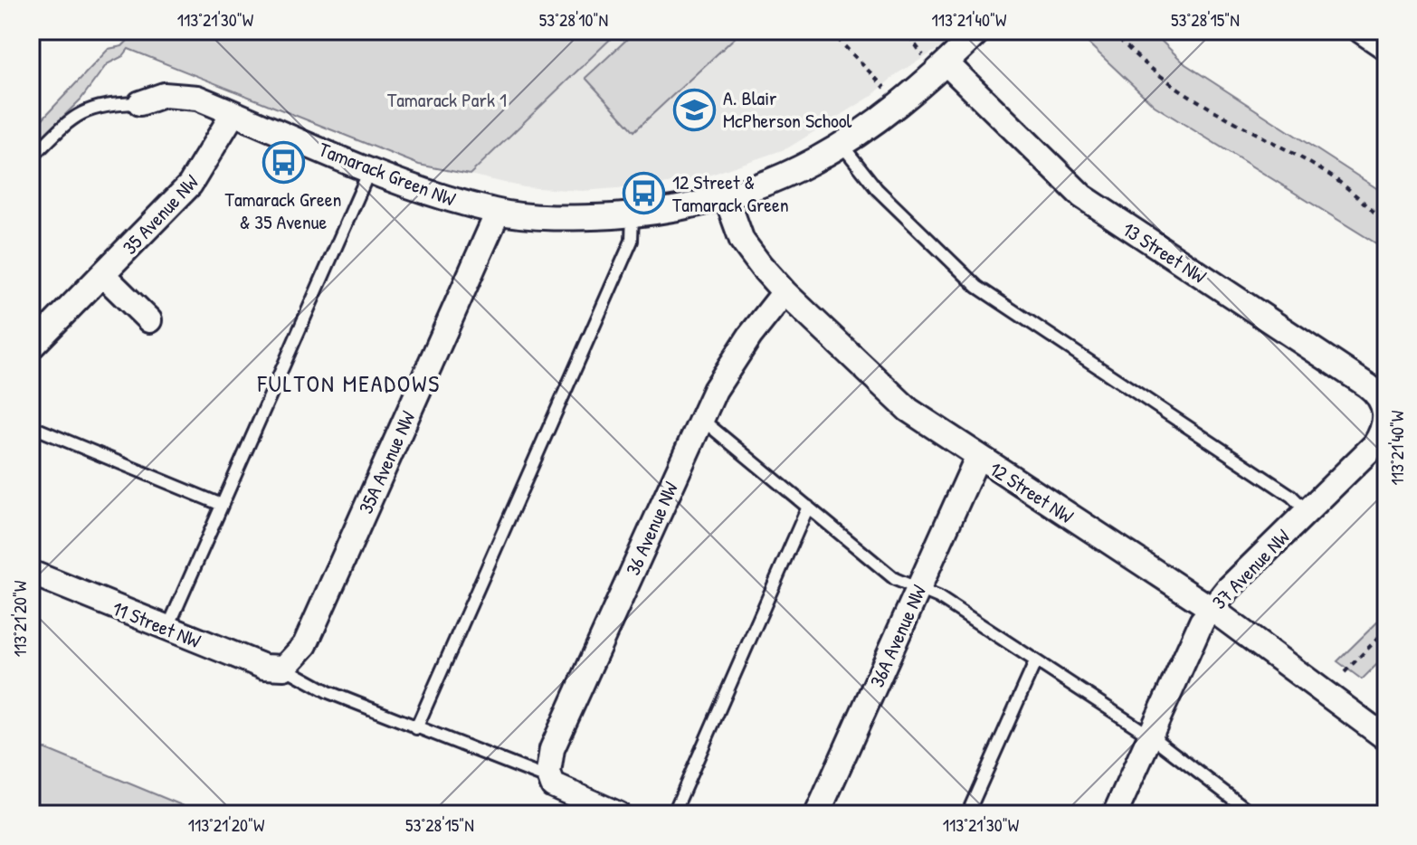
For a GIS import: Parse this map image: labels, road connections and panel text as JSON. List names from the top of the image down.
{
  "streets": {
    "street": [
      "Tamarack Green NW",
      "35 Avenue NW",
      "13 Street NW",
      "35A Avenue NW",
      "12 Street NW",
      "36 Avenue NW",
      "37 Avenue NW",
      "11 Street NW",
      "36A Avenue NW"
    ]
  },
  "crossings": [
    ["Tamarack Green NW", "35 Avenue NW"],
    ["Tamarack Green NW", "13 Street NW"],
    ["Tamarack Green NW", "35A Avenue NW"],
    ["Tamarack Green NW", "12 Street NW"],
    ["13 Street NW", "37 Avenue NW"],
    ["35A Avenue NW", "11 Street NW"],
    ["12 Street NW", "36 Avenue NW"],
    ["12 Street NW", "37 Avenue NW"],
    ["12 Street NW", "36A Avenue NW"]
  ],
  "districts": ["FULTON MEADOWS"],
  "parks": ["Tamarack Park 1"],
  "places": {
    "school or university": ["A. Blair McPherson School"],
    "bus stop": ["Tamarack Green & 35 Avenue", "12 Street & Tamarack Green"]
  },
  "coordinates": [
    "113°21'30\"W",
    "53°28'10\"N",
    "113°21'40\"W",
    "53°28'15\"N",
    "113°21'20\"W"
  ]
}
